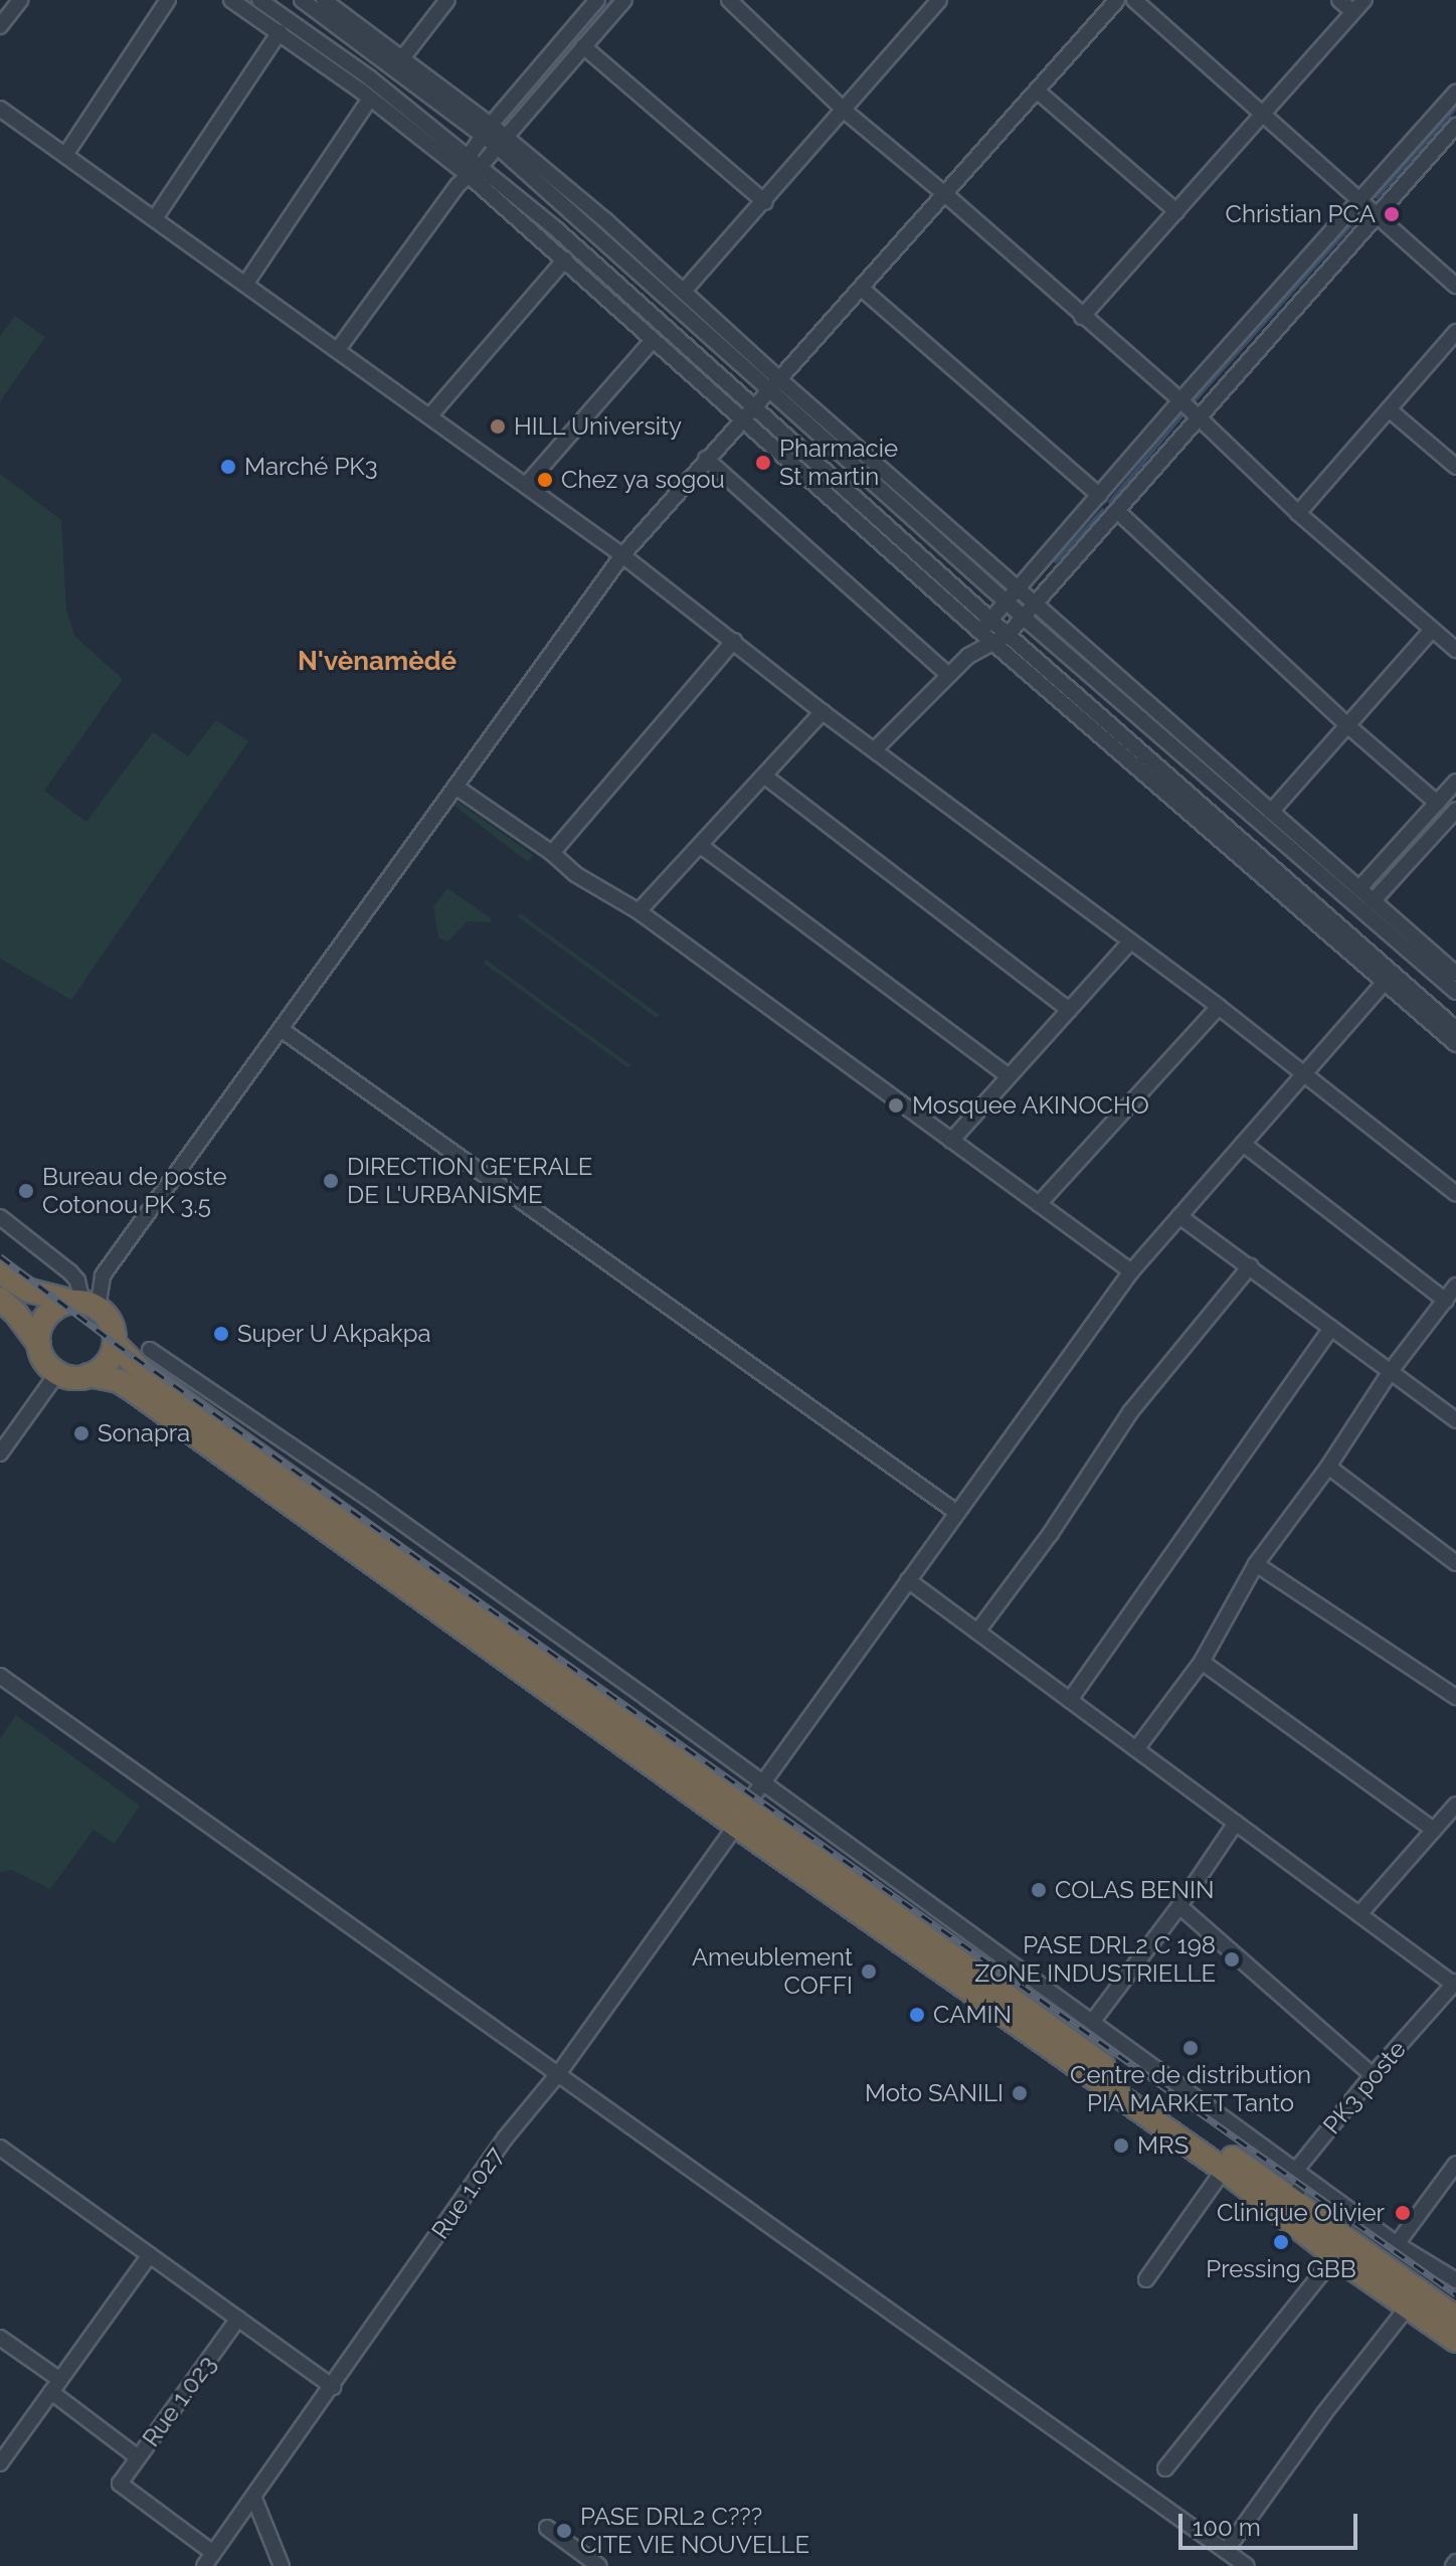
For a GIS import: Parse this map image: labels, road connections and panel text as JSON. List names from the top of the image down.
{
  "streets": {
    "street": ["PK3 poste", "Rue 1.027", "Rue 1.023"]
  },
  "crossings": [
    ["Rue 1.027", "Rue 1.023"]
  ],
  "districts": ["N'vènamèdé"],
  "places": [
    "Christian PCA",
    "HILL University",
    "Pharmacie St martin",
    "Marché PK3",
    "Chez ya sogou",
    "Mosquee AKINOCHO",
    "DIRECTION GE'ERALE DE L'URBANISME",
    "Bureau de poste Cotonou PK 3.5",
    "Super U Akpakpa",
    "Sonapra",
    "COLAS BENIN",
    "PASE DRL2 C 198 ZONE INDUSTRIELLE",
    "Ameublement COFFI",
    "CAMIN",
    "Centre de distribution PIA MARKET Tanto",
    "Moto SANILI",
    "MRS",
    "Clinique Olivier",
    "Pressing GBB",
    "PASE DRL2 C??? CITE VIE NOUVELLE"
  ],
  "scale_bar": "100 m"
}
